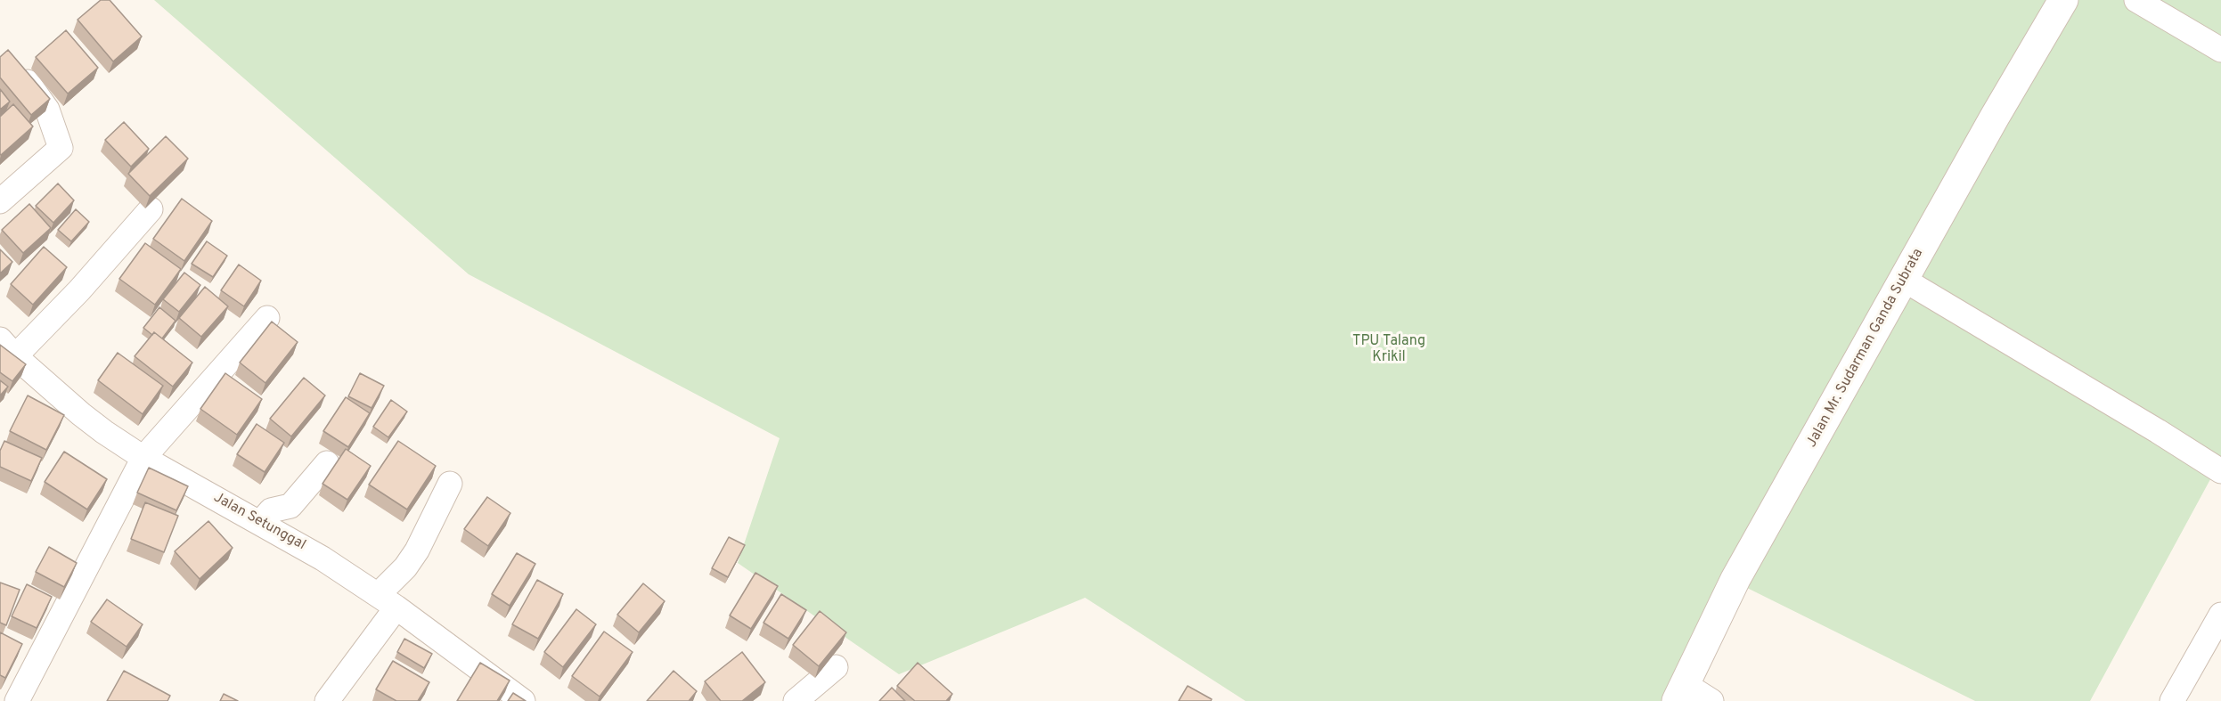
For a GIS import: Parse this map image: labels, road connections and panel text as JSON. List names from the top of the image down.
{
  "streets": {
    "street": ["Jalan Mr. Sudarman Ganda Subrata", "Jalan Setunggal"]
  },
  "parks": ["TPU Talang Krikil"]
}
